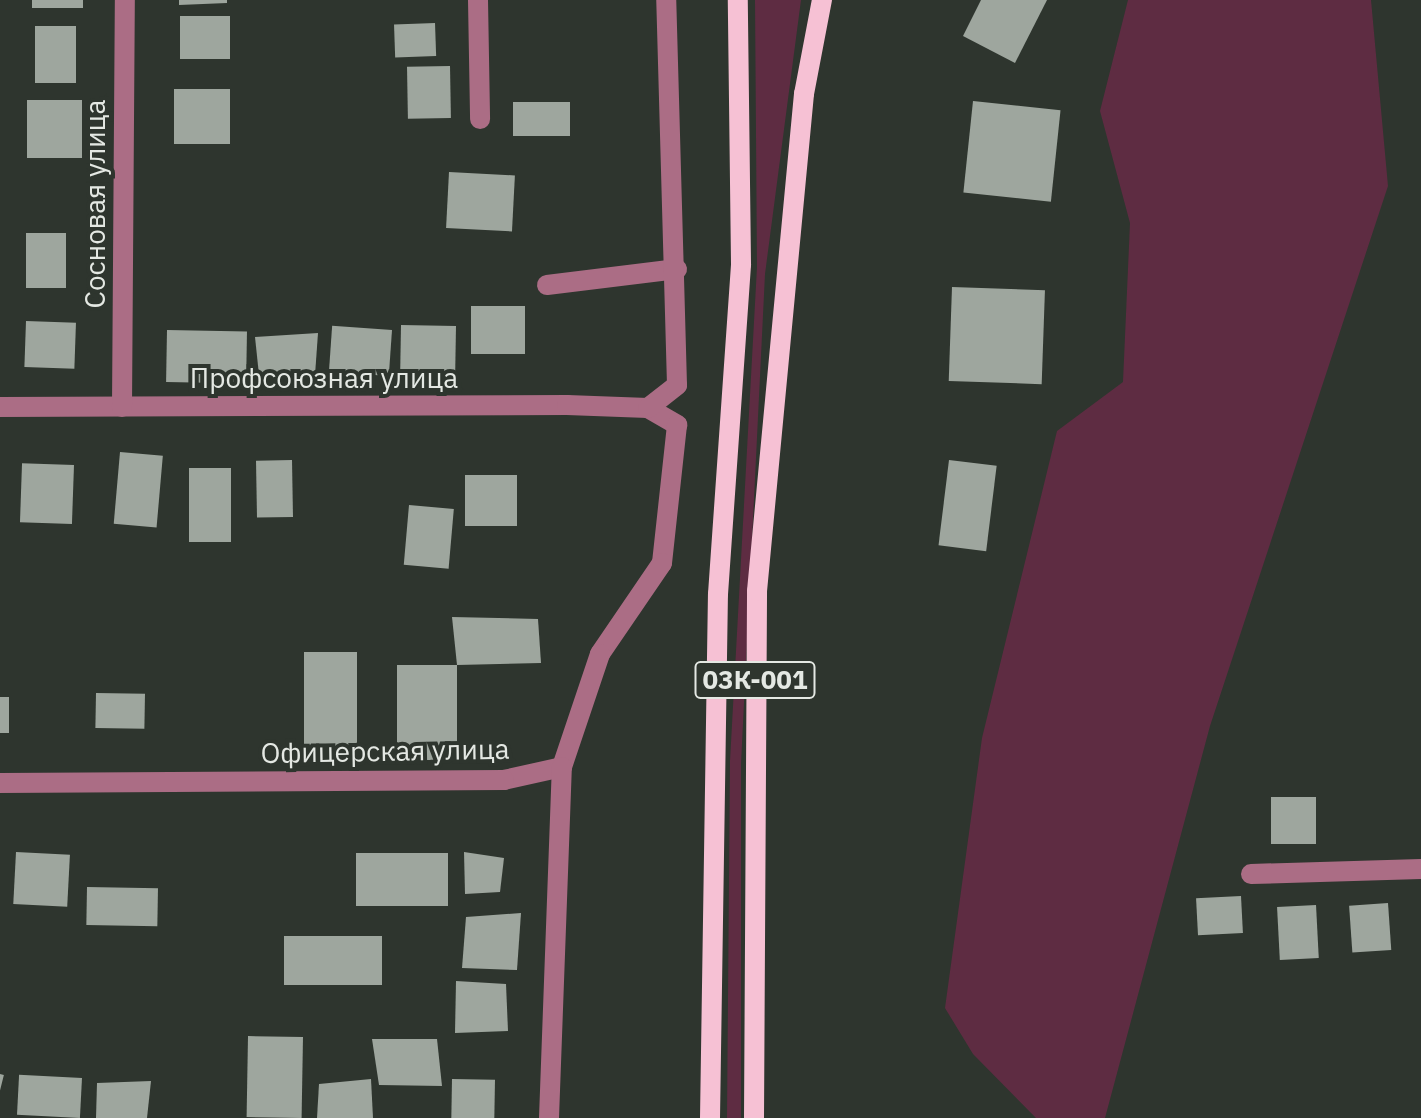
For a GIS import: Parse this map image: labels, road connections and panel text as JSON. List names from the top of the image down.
{
  "streets": {
    "main road": ["03К-001"],
    "street": ["Сосновая улица", "Профсоюзная улица", "Офицерская улица"]
  },
  "crossings": [
    ["Сосновая улица", "Профсоюзная улица"]
  ]
}
